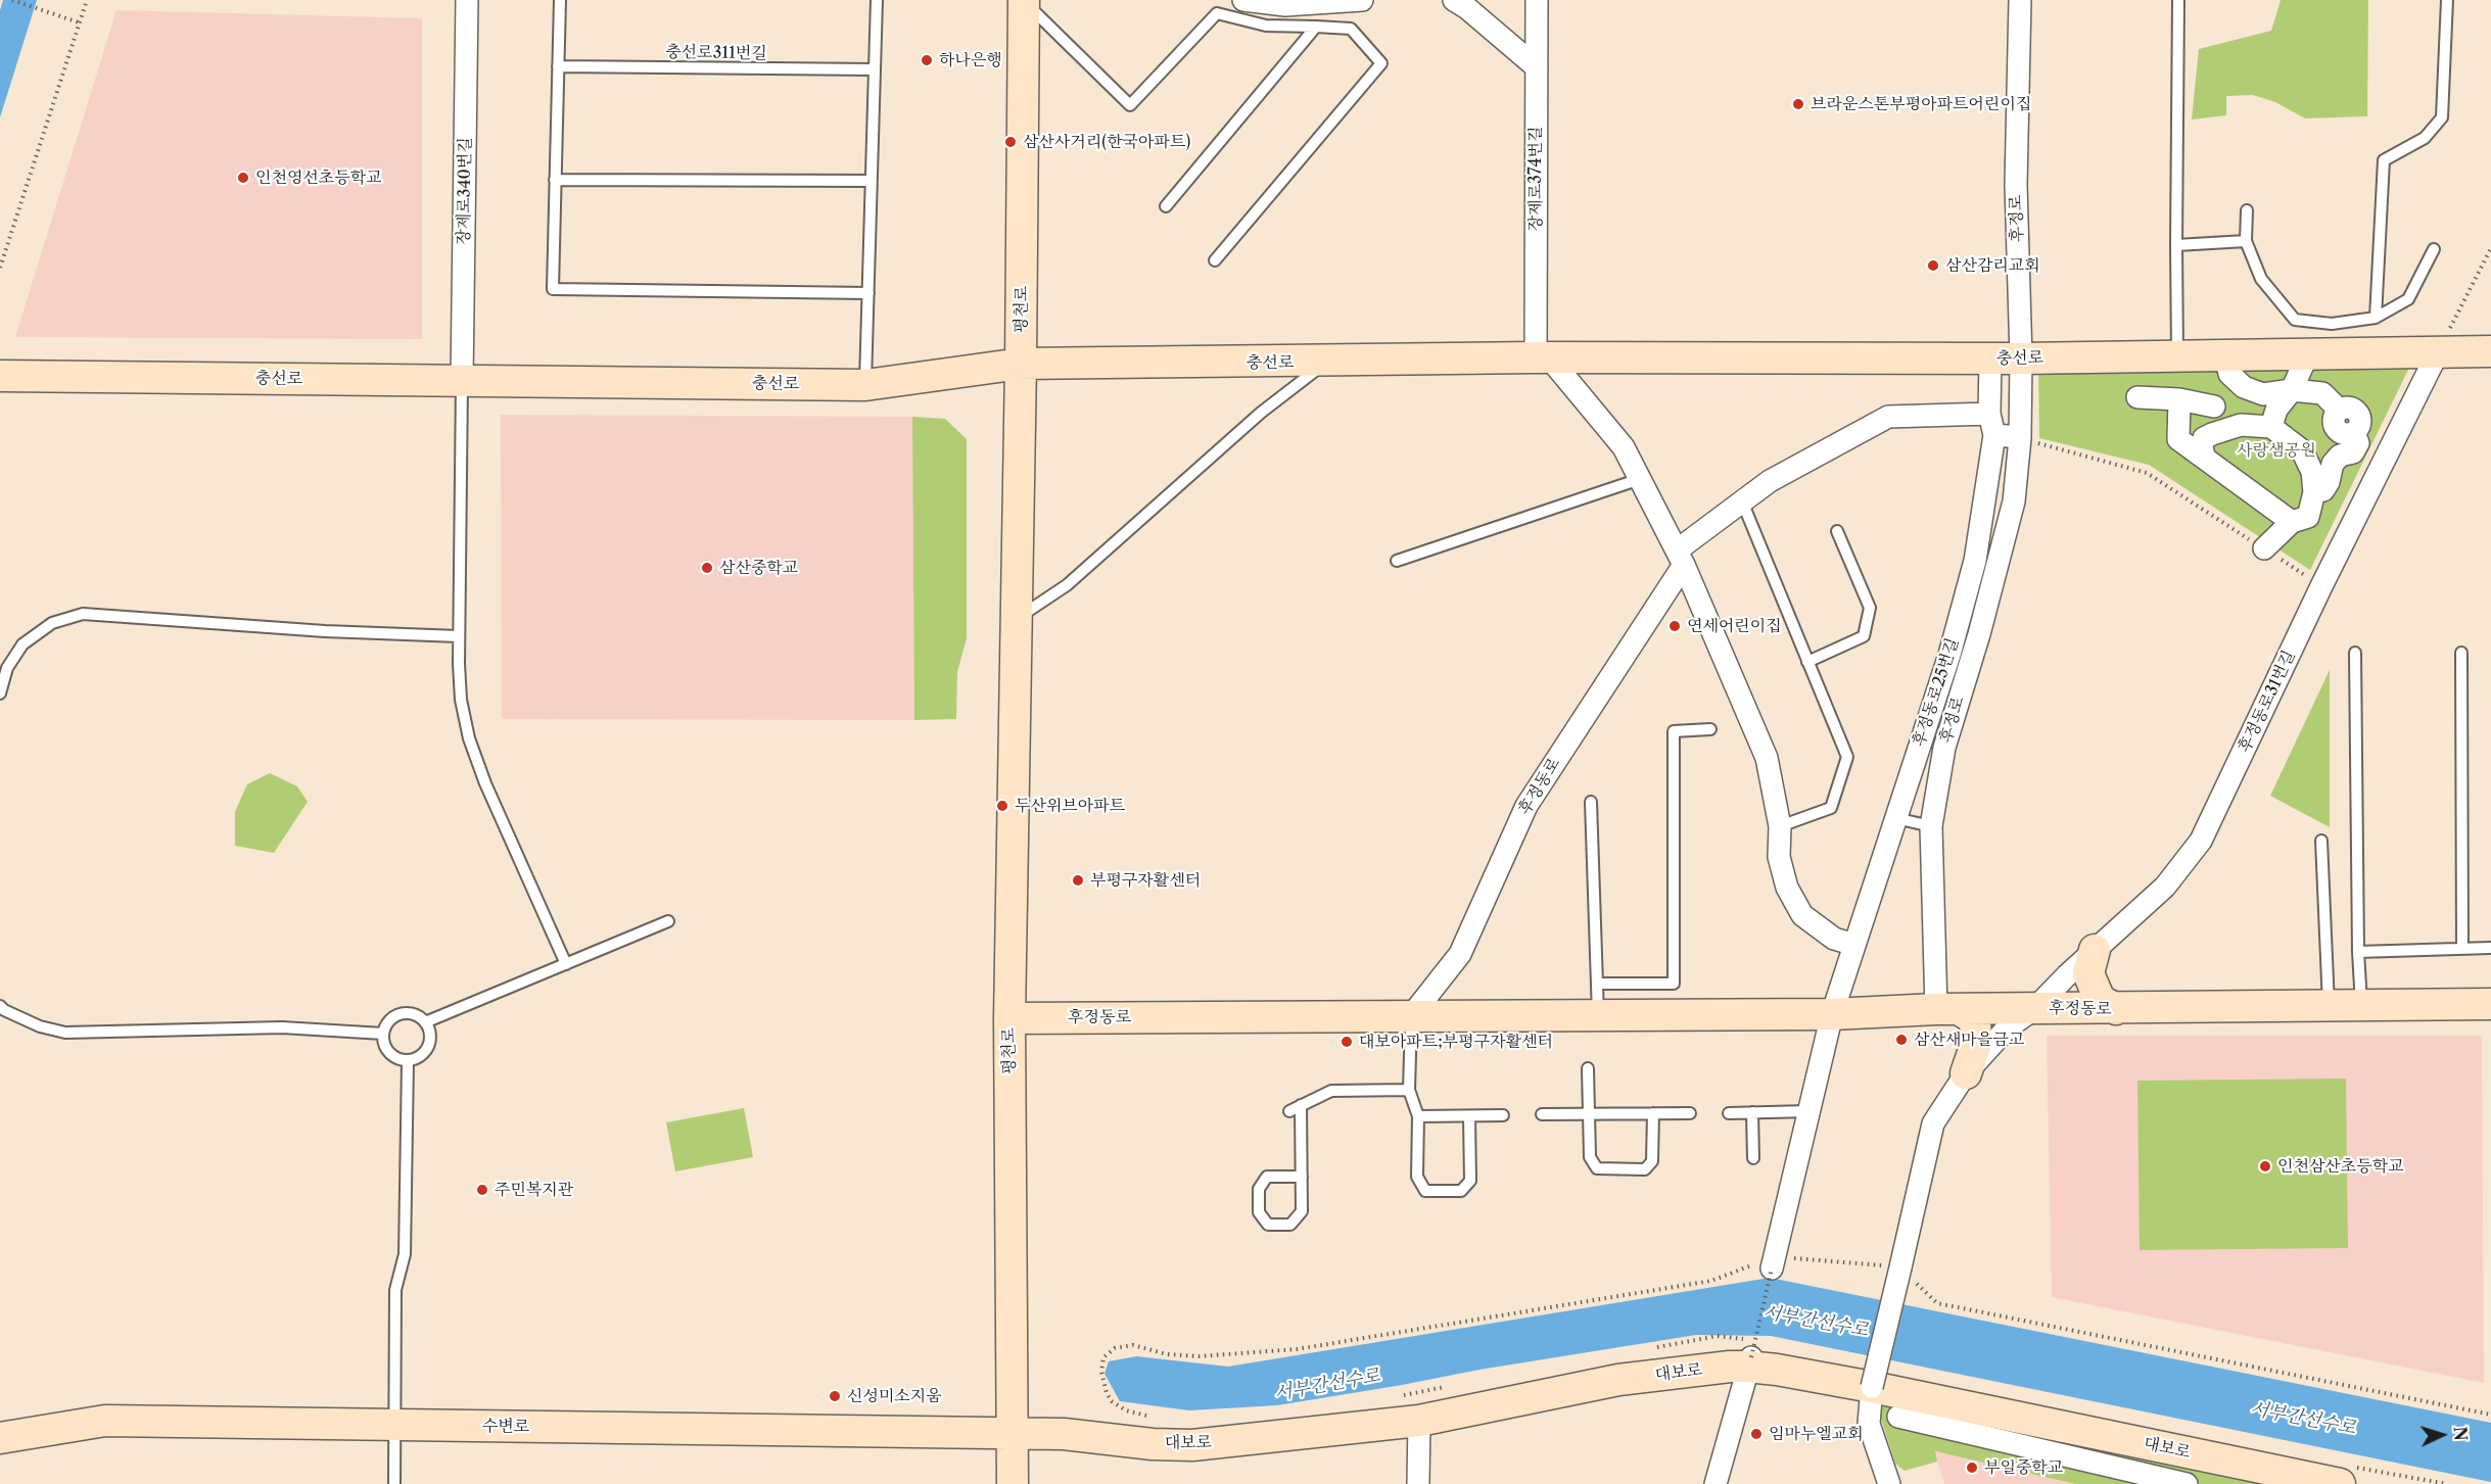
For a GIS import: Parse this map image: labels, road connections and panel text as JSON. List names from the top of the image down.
{
  "streets": {
    "street": [
      "장제로374번길",
      "장제로340번길",
      "후정로",
      "평천로",
      "충선로",
      "후정동로25번길",
      "후정동로31번길",
      "후정동로",
      "대보로",
      "수변로"
    ],
    "lane": ["충선로311번길"]
  },
  "crossings": [
    ["장제로374번길", "충선로"],
    ["장제로340번길", "충선로"],
    ["후정로", "충선로"],
    ["후정로", "후정동로"],
    ["평천로", "충선로"],
    ["평천로", "후정동로"],
    ["평천로", "대보로"],
    ["평천로", "수변로"],
    ["충선로", "후정동로31번길"],
    ["후정동로25번길", "후정동로"],
    ["후정동로31번길", "후정동로"],
    ["후정동로31번길", "대보로"],
    ["대보로", "수변로"]
  ],
  "water": ["서부간선수로"],
  "parks": ["사랑샘공원"],
  "places": [
    "하나은행",
    "브라운스톤부평아파트어린이집",
    "삼산사거리(한국아파트)",
    "인천영선초등학교",
    "삼산감리교회",
    "삼산중학교",
    "연세어린이집",
    "두산위브아파트",
    "부평구자활센터",
    "삼산새마을금고",
    "대보아파트;부평구자활센터",
    "인천삼산초등학교",
    "주민복지관",
    "신성미소지움",
    "임마누엘교회",
    "부일중학교"
  ],
  "north": "right"
}
